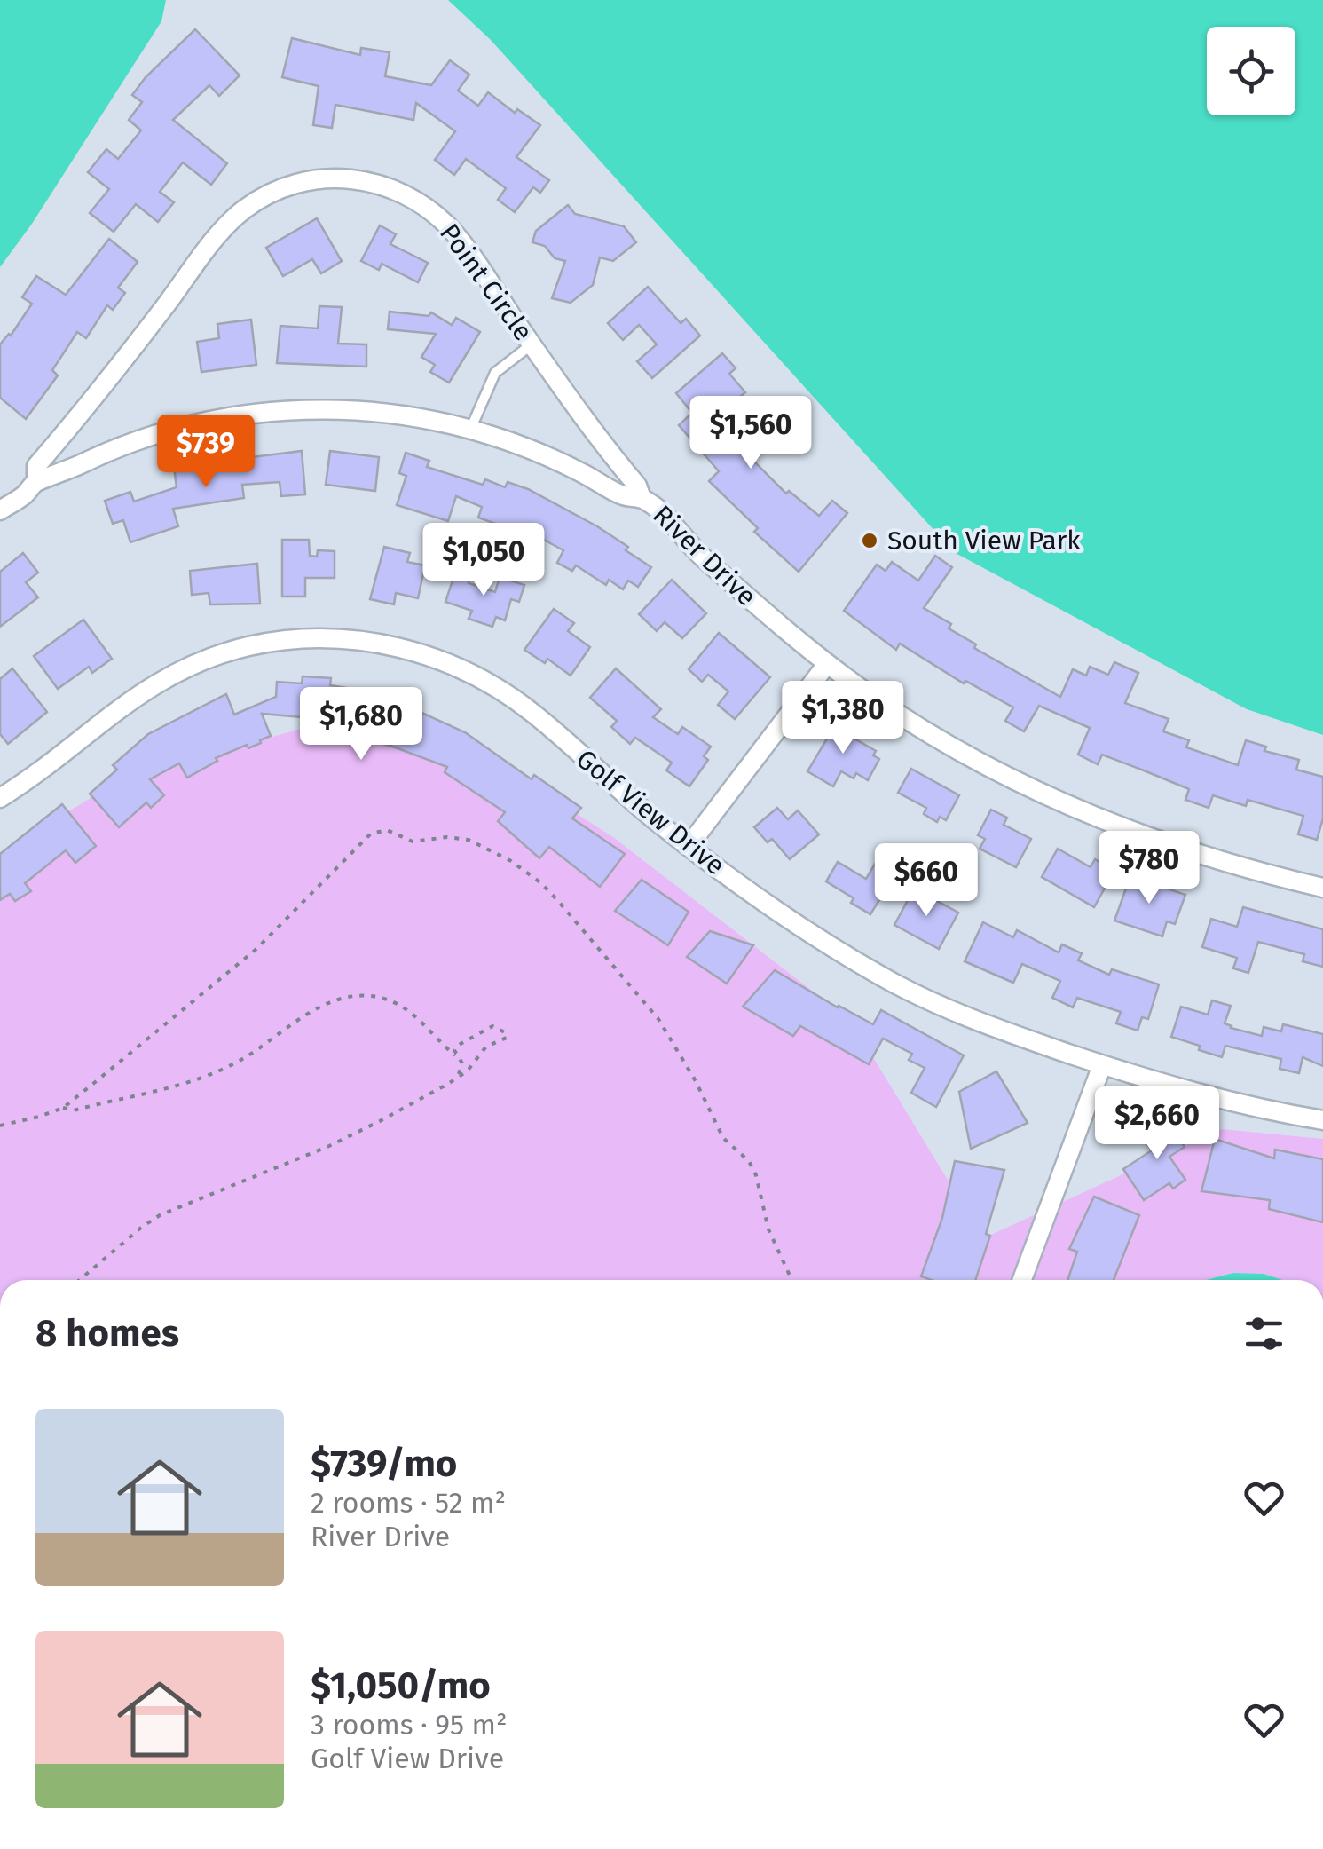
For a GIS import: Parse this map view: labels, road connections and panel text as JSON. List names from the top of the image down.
{
  "streets": {
    "street": ["Point Circle", "River Drive", "Golf View Drive"]
  },
  "crossings": [
    ["Point Circle", "River Drive"]
  ],
  "places": ["South View Park"],
  "page": {
    "price": [
      "$1,560",
      "$739",
      "$1,050",
      "$1,380",
      "$1,680",
      "$780",
      "$660",
      "$2,660"
    ],
    "heading": "8 homes",
    "list": [
      {
        "name": "$739/mo",
        "note": "2 rooms · 52 m² · River Drive"
      },
      {
        "name": "$1,050/mo",
        "note": "3 rooms · 95 m² · Golf View Drive"
      }
    ]
  }
}
